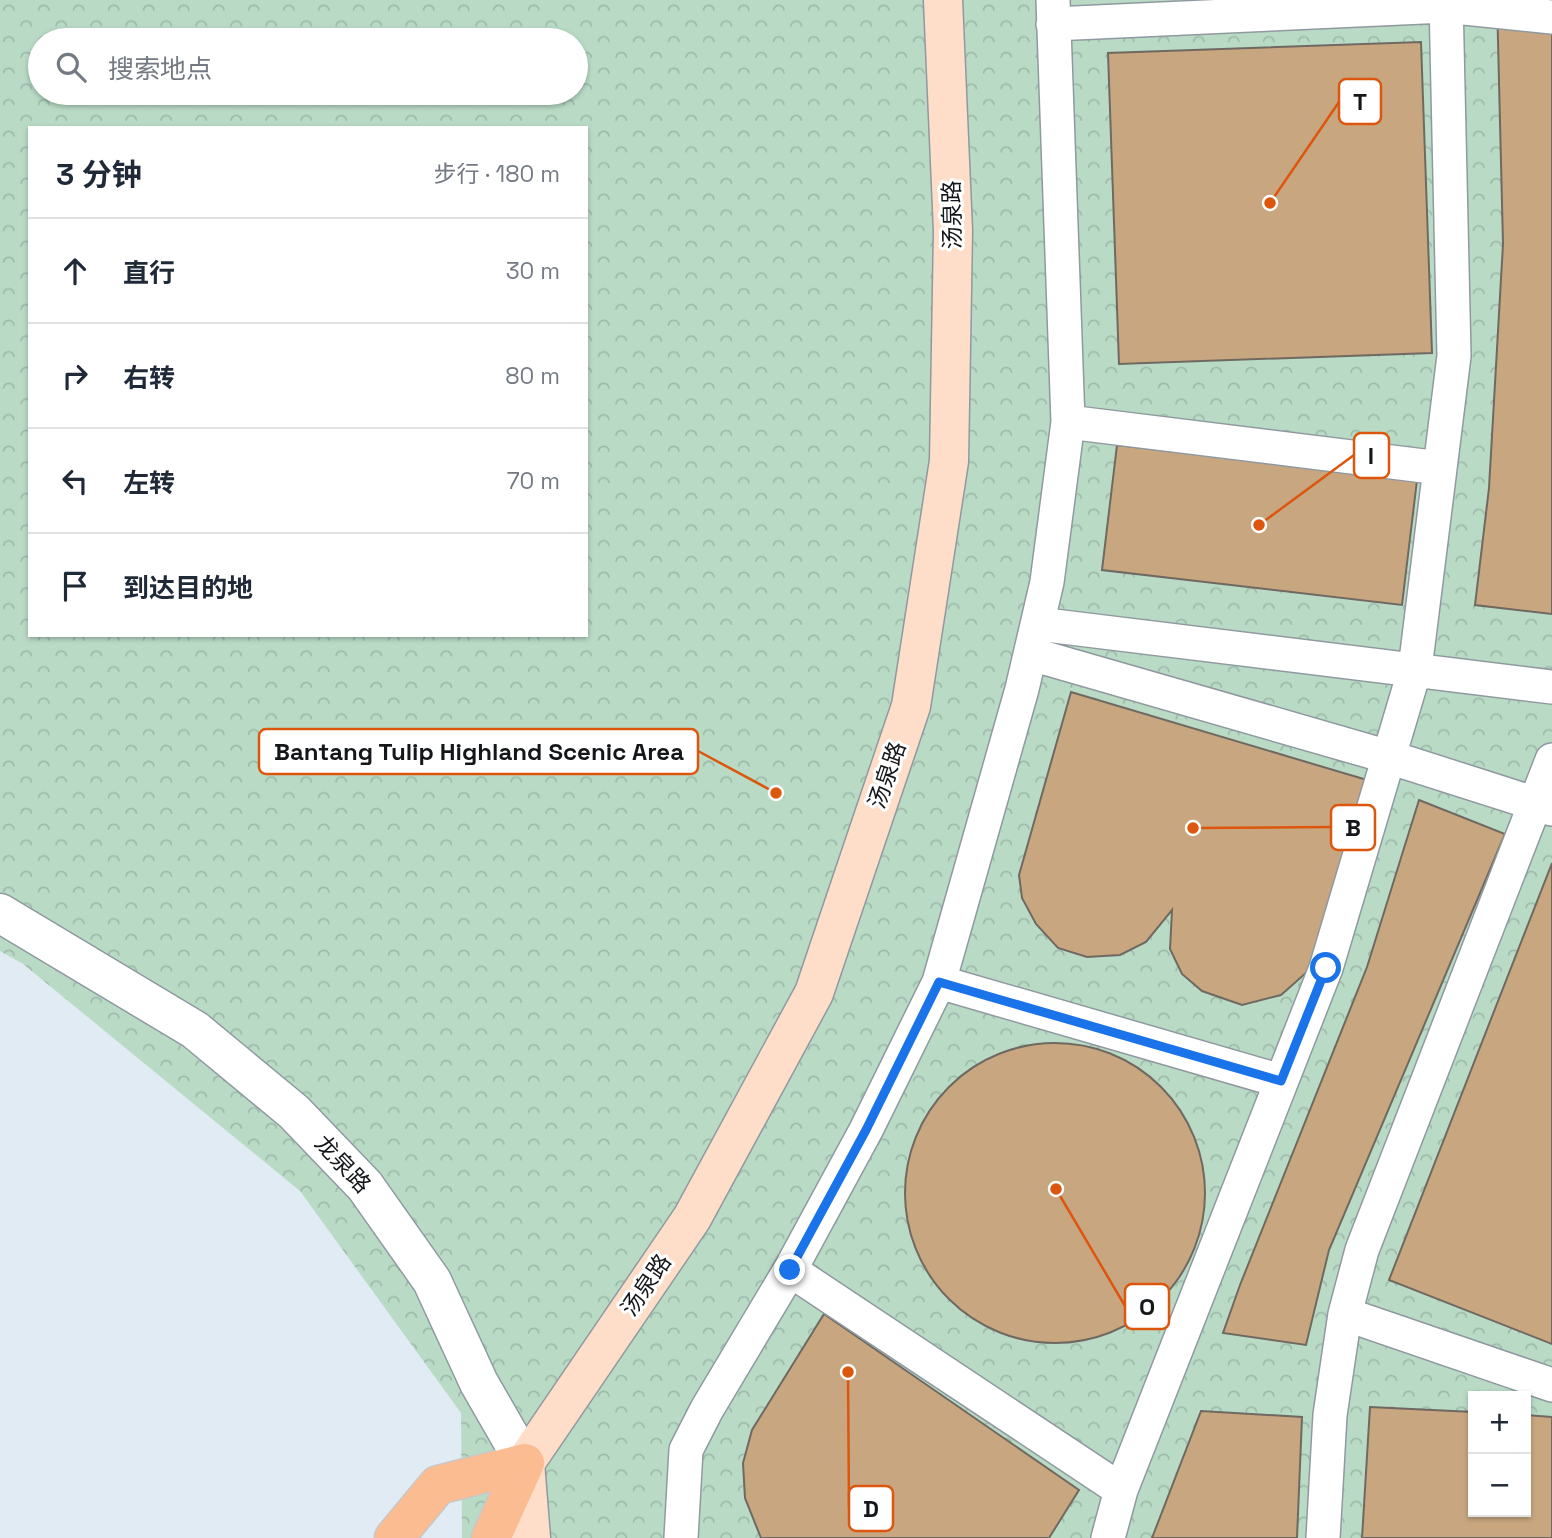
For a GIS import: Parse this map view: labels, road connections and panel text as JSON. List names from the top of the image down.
{
  "streets": {
    "main road": ["汤泉路", "龙泉路"]
  },
  "crossings": [
    ["汤泉路", "龙泉路"]
  ],
  "places": [
    "T",
    "I",
    "Bantang Tulip Highland Scenic Area",
    "B",
    "O",
    "D"
  ],
  "page": {
    "search": "搜索地点",
    "heading": ["3 分钟", "步行 · 180 m"],
    "list": [
      ["直行", "30 m"],
      ["右转", "80 m"],
      ["左转", "70 m"],
      "到达目的地"
    ],
    "map_buttons": ["+", "−"]
  }
}
